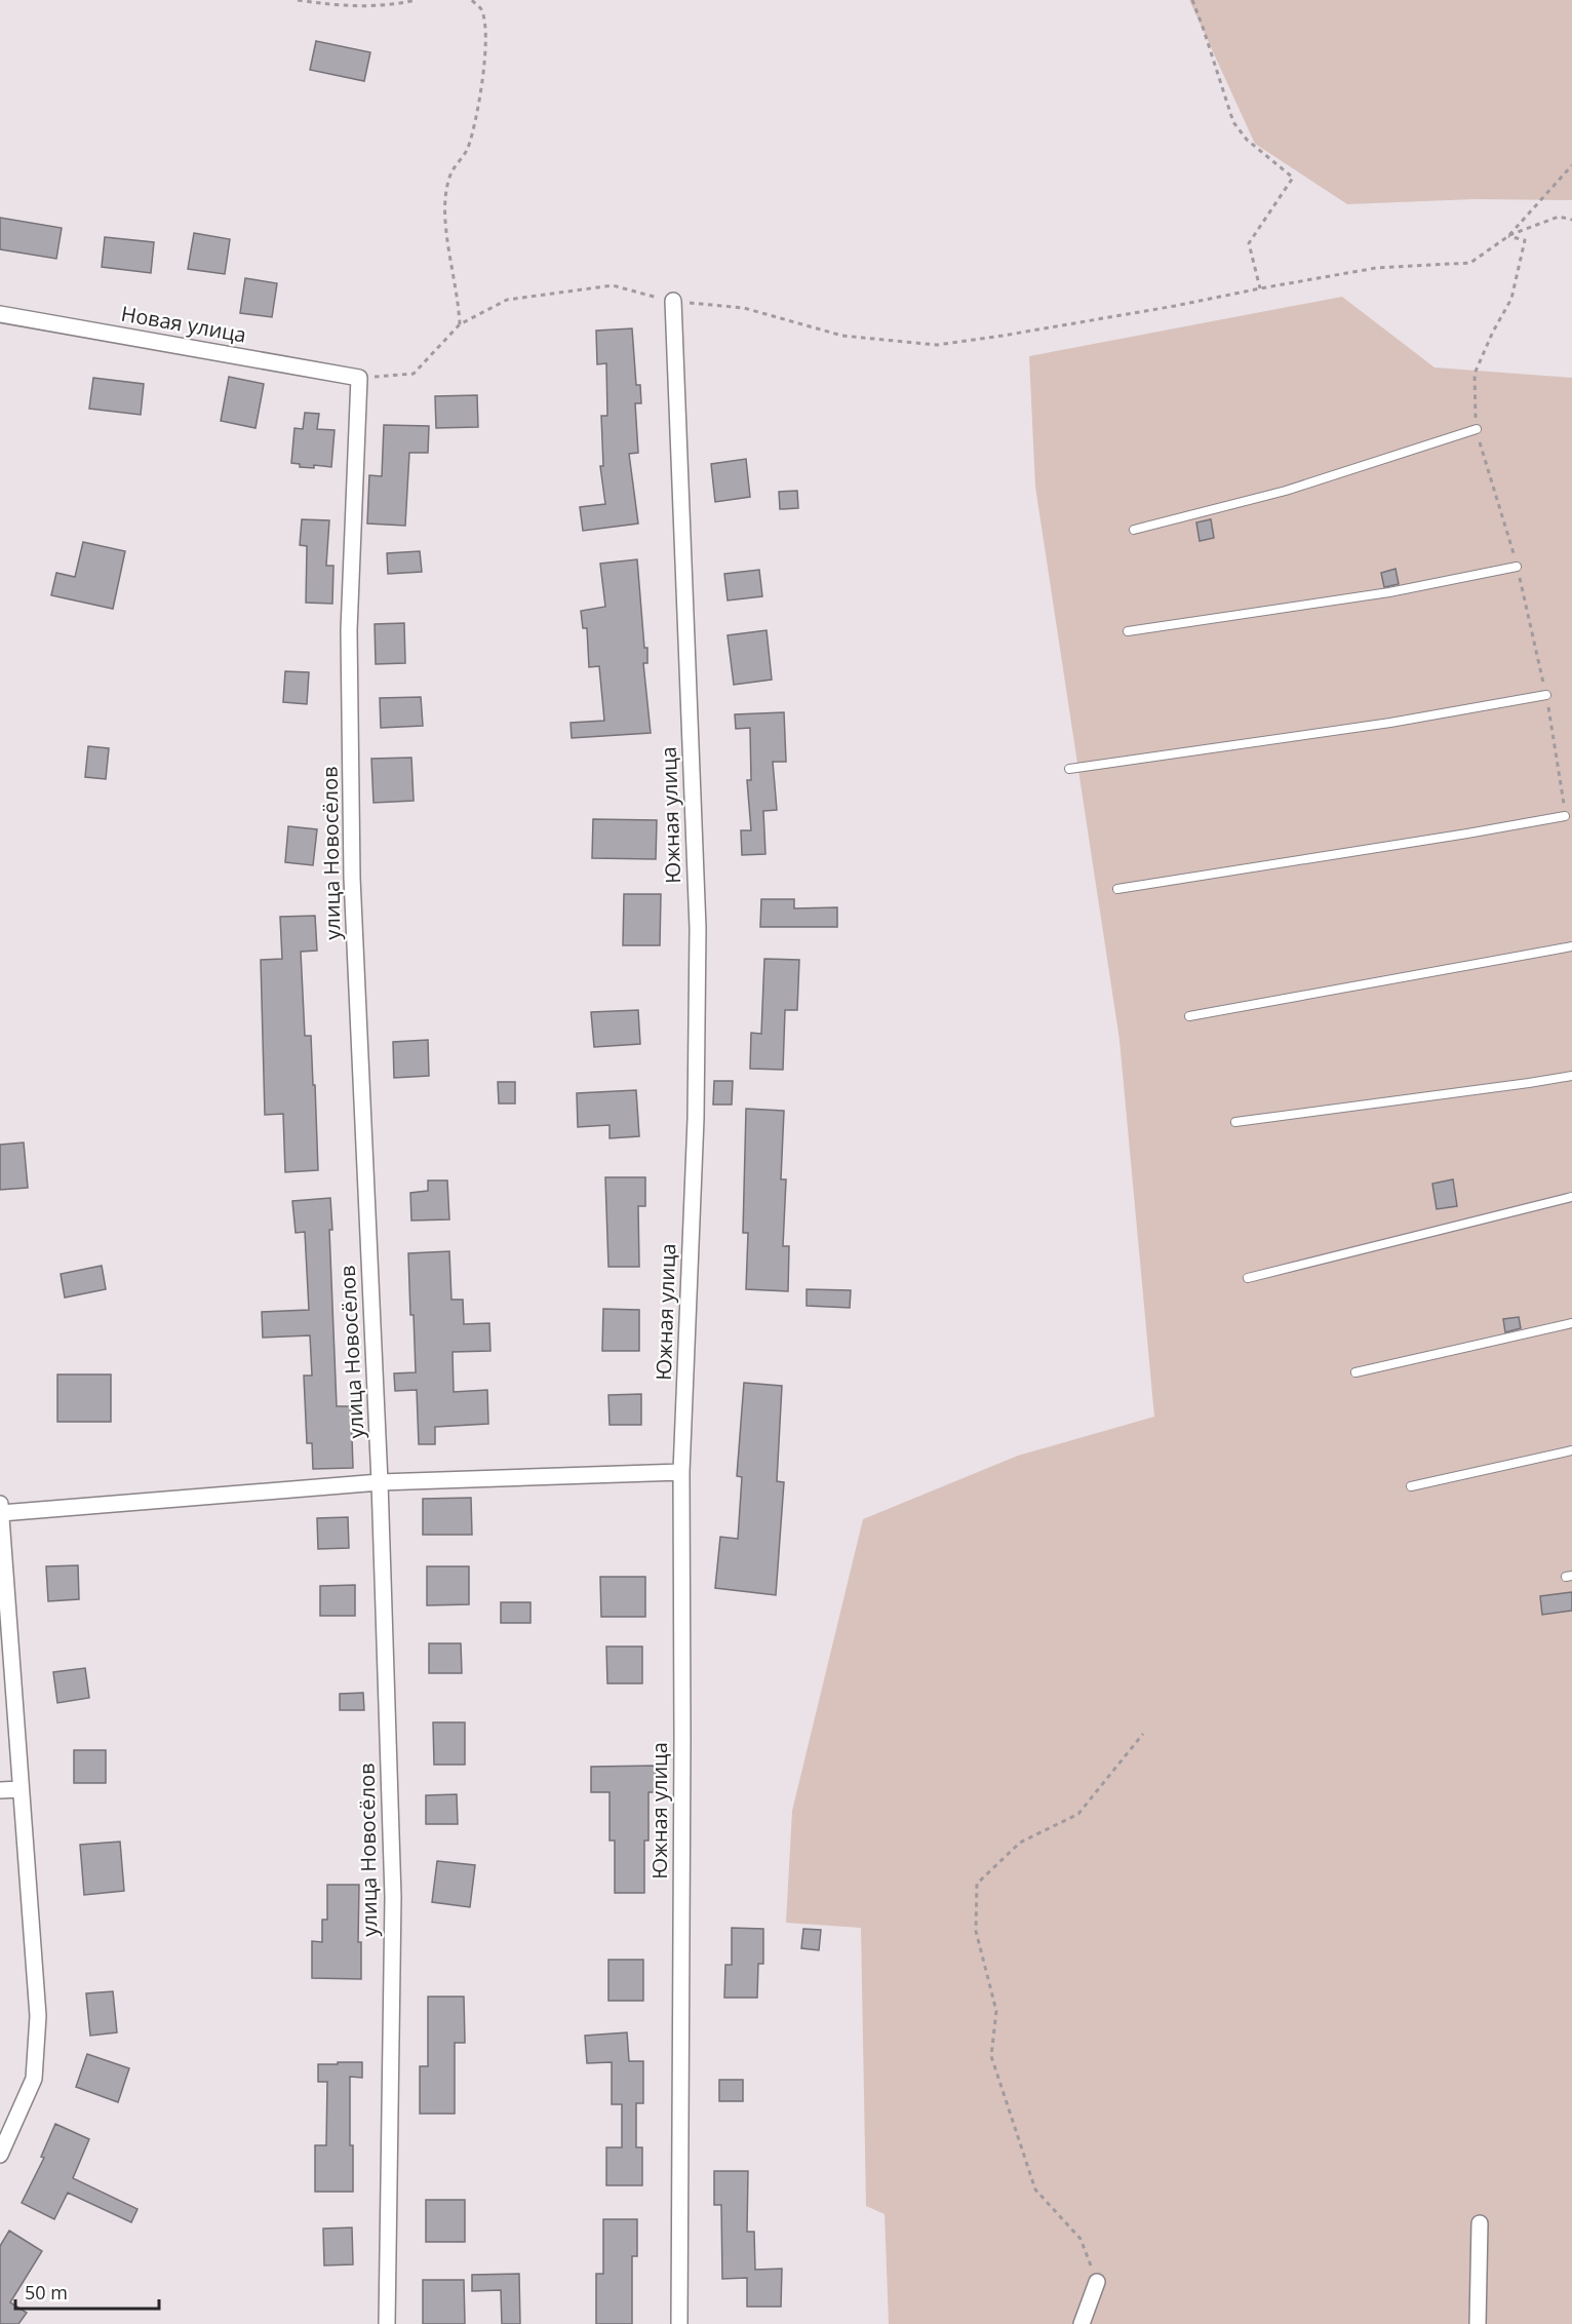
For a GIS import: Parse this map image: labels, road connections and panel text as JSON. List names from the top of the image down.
{
  "streets": {
    "street": ["Новая улица", "Южная улица", "улица Новосёлов"]
  },
  "crossings": [
    ["Новая улица", "улица Новосёлов"]
  ],
  "scale_bar": "50 m"
}
